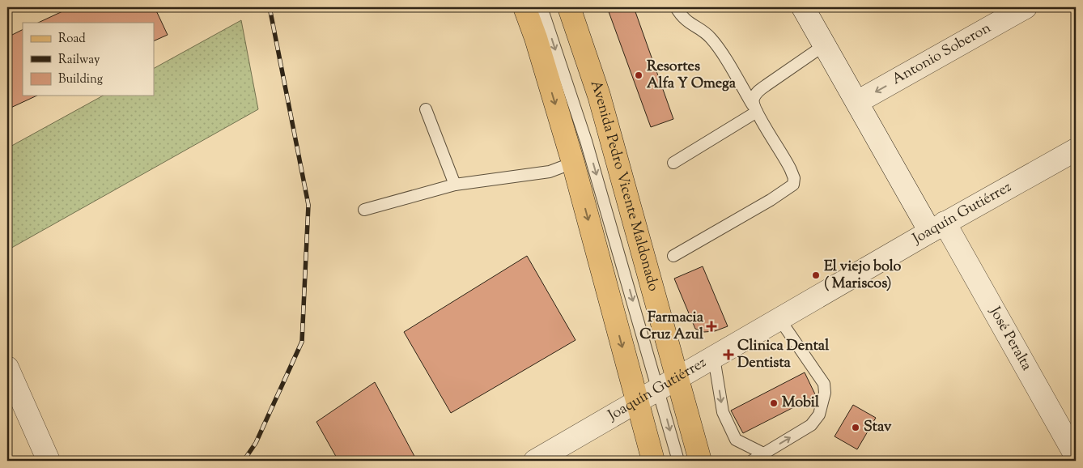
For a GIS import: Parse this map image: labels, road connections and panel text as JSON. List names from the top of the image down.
{
  "streets": {
    "main road": ["Avenida Pedro Vicente Maldonado"],
    "street": ["Antonio Soberon", "Joaquín Gutiérrez", "José Peralta"]
  },
  "crossings": [
    ["Antonio Soberon", "José Peralta"],
    ["Avenida Pedro Vicente Maldonado", "Joaquín Gutiérrez"],
    ["Joaquín Gutiérrez", "José Peralta"]
  ],
  "one_way": ["Antonio Soberon"],
  "places": {
    "other": [
      "Resortes Alfa Y Omega",
      "El viejo bolo ( Mariscos)",
      "Mobil",
      "Stav"
    ],
    "health": ["Farmacia Cruz Azul", "Clinica Dental Dentista"]
  },
  "legend": ["Road", "Railway", "Building"]
}
